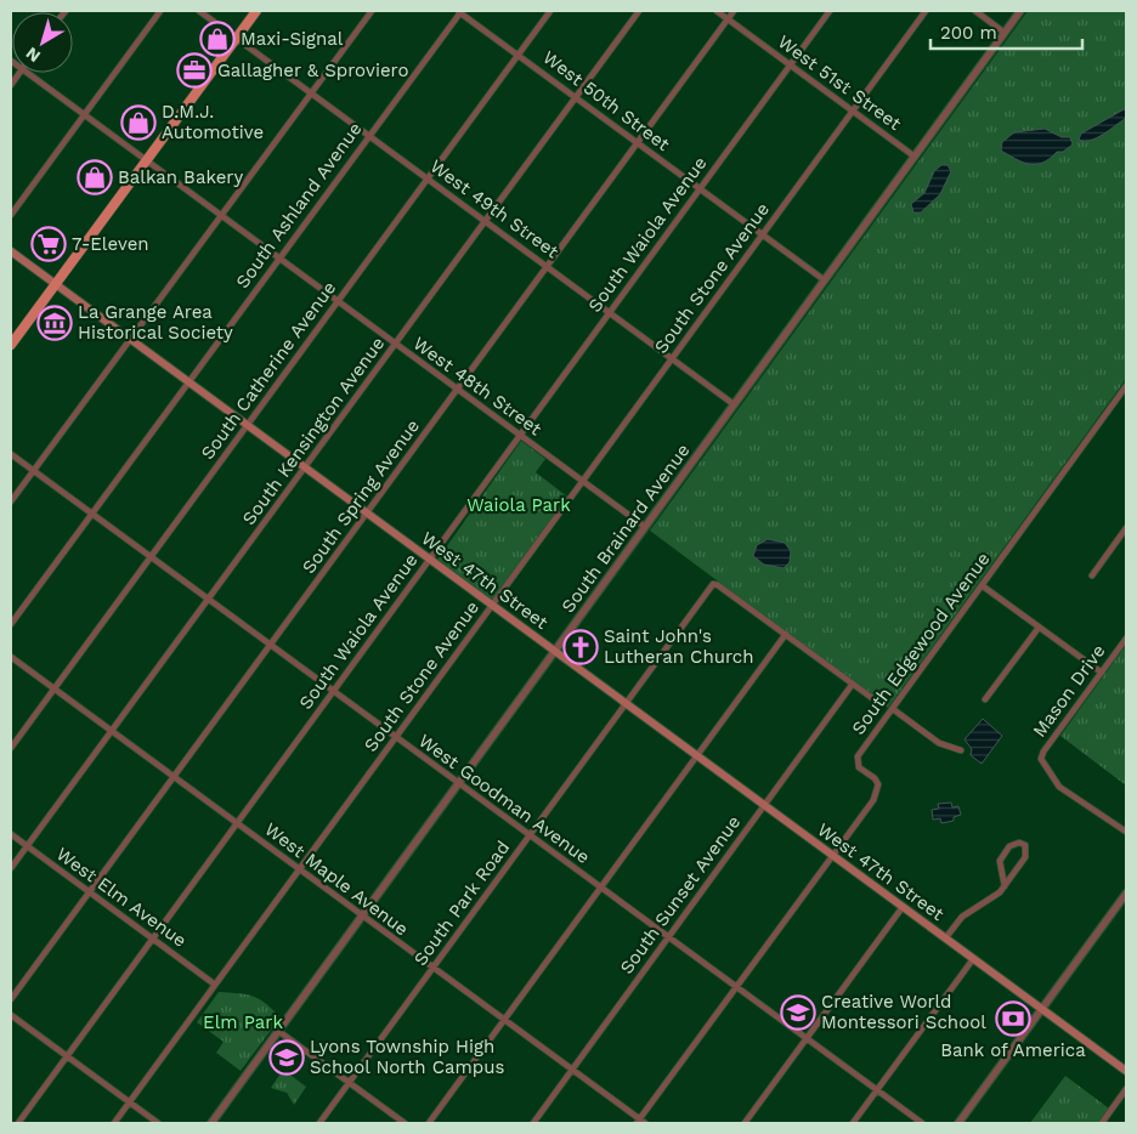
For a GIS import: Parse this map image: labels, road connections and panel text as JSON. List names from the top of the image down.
{
  "streets": {
    "main road": ["West 47th Street"],
    "street": [
      "West 51st Street",
      "West 50th Street",
      "South Ashland Avenue",
      "West 49th Street",
      "South Waiola Avenue",
      "South Stone Avenue",
      "South Catherine Avenue",
      "West 48th Street",
      "South Kensington Avenue",
      "South Spring Avenue",
      "South Brainard Avenue",
      "South Edgewood Avenue",
      "Mason Drive",
      "West Goodman Avenue",
      "West Maple Avenue",
      "South Sunset Avenue",
      "West Elm Avenue",
      "South Park Road"
    ]
  },
  "crossings": [
    ["West 51st Street", "South Waiola Avenue"],
    ["West 51st Street", "South Stone Avenue"],
    ["West 51st Street", "South Spring Avenue"],
    ["West 51st Street", "South Brainard Avenue"],
    ["West 50th Street", "South Ashland Avenue"],
    ["West 50th Street", "South Waiola Avenue"],
    ["West 50th Street", "South Stone Avenue"],
    ["West 50th Street", "South Catherine Avenue"],
    ["West 50th Street", "South Kensington Avenue"],
    ["West 50th Street", "South Spring Avenue"],
    ["West 50th Street", "South Brainard Avenue"],
    ["South Ashland Avenue", "West 49th Street"],
    ["South Ashland Avenue", "West 48th Street"],
    ["South Ashland Avenue", "West 47th Street"],
    ["South Ashland Avenue", "West Goodman Avenue"],
    ["West 49th Street", "South Waiola Avenue"],
    ["West 49th Street", "South Stone Avenue"],
    ["West 49th Street", "South Catherine Avenue"],
    ["West 49th Street", "South Kensington Avenue"],
    ["West 49th Street", "South Spring Avenue"],
    ["West 49th Street", "South Brainard Avenue"],
    ["South Waiola Avenue", "West 48th Street"],
    ["South Waiola Avenue", "West 47th Street"],
    ["South Waiola Avenue", "West Goodman Avenue"],
    ["South Waiola Avenue", "West Maple Avenue"],
    ["South Waiola Avenue", "West Elm Avenue"],
    ["South Stone Avenue", "West 48th Street"],
    ["South Stone Avenue", "West 47th Street"],
    ["South Stone Avenue", "West Goodman Avenue"],
    ["South Stone Avenue", "West Maple Avenue"],
    ["South Stone Avenue", "West Elm Avenue"],
    ["South Catherine Avenue", "West 48th Street"],
    ["South Catherine Avenue", "West 47th Street"],
    ["South Catherine Avenue", "West Goodman Avenue"],
    ["South Catherine Avenue", "West Maple Avenue"],
    ["West 48th Street", "South Kensington Avenue"],
    ["West 48th Street", "South Spring Avenue"],
    ["West 48th Street", "South Brainard Avenue"],
    ["South Kensington Avenue", "West 47th Street"],
    ["South Kensington Avenue", "West Goodman Avenue"],
    ["South Kensington Avenue", "West Maple Avenue"],
    ["South Kensington Avenue", "West Elm Avenue"],
    ["South Spring Avenue", "West 47th Street"],
    ["South Spring Avenue", "West Goodman Avenue"],
    ["South Spring Avenue", "West Maple Avenue"],
    ["South Spring Avenue", "West Elm Avenue"],
    ["South Brainard Avenue", "West 47th Street"],
    ["South Brainard Avenue", "West Goodman Avenue"],
    ["South Brainard Avenue", "West Maple Avenue"],
    ["West 47th Street", "South Edgewood Avenue"],
    ["West 47th Street", "South Sunset Avenue"],
    ["West 47th Street", "South Park Road"],
    ["South Edgewood Avenue", "West Goodman Avenue"],
    ["South Edgewood Avenue", "West Maple Avenue"],
    ["West Goodman Avenue", "South Sunset Avenue"],
    ["West Goodman Avenue", "South Park Road"],
    ["West Maple Avenue", "South Sunset Avenue"],
    ["West Maple Avenue", "South Park Road"]
  ],
  "parks": ["Waiola Park", "Elm Park"],
  "places": {
    "shop": ["Maxi-Signal", "D.M.J. Automotive", "Balkan Bakery"],
    "office": ["Gallagher & Sproviero"],
    "supermarket": ["7-Eleven"],
    "museum": ["La Grange Area Historical Society"],
    "church": ["Saint John's Lutheran Church"],
    "school or university": ["Creative World Montessori School", "Lyons Township High School North Campus"],
    "bank": ["Bank of America"]
  },
  "scale_bar": "200 m",
  "north": "bottom left"
}
